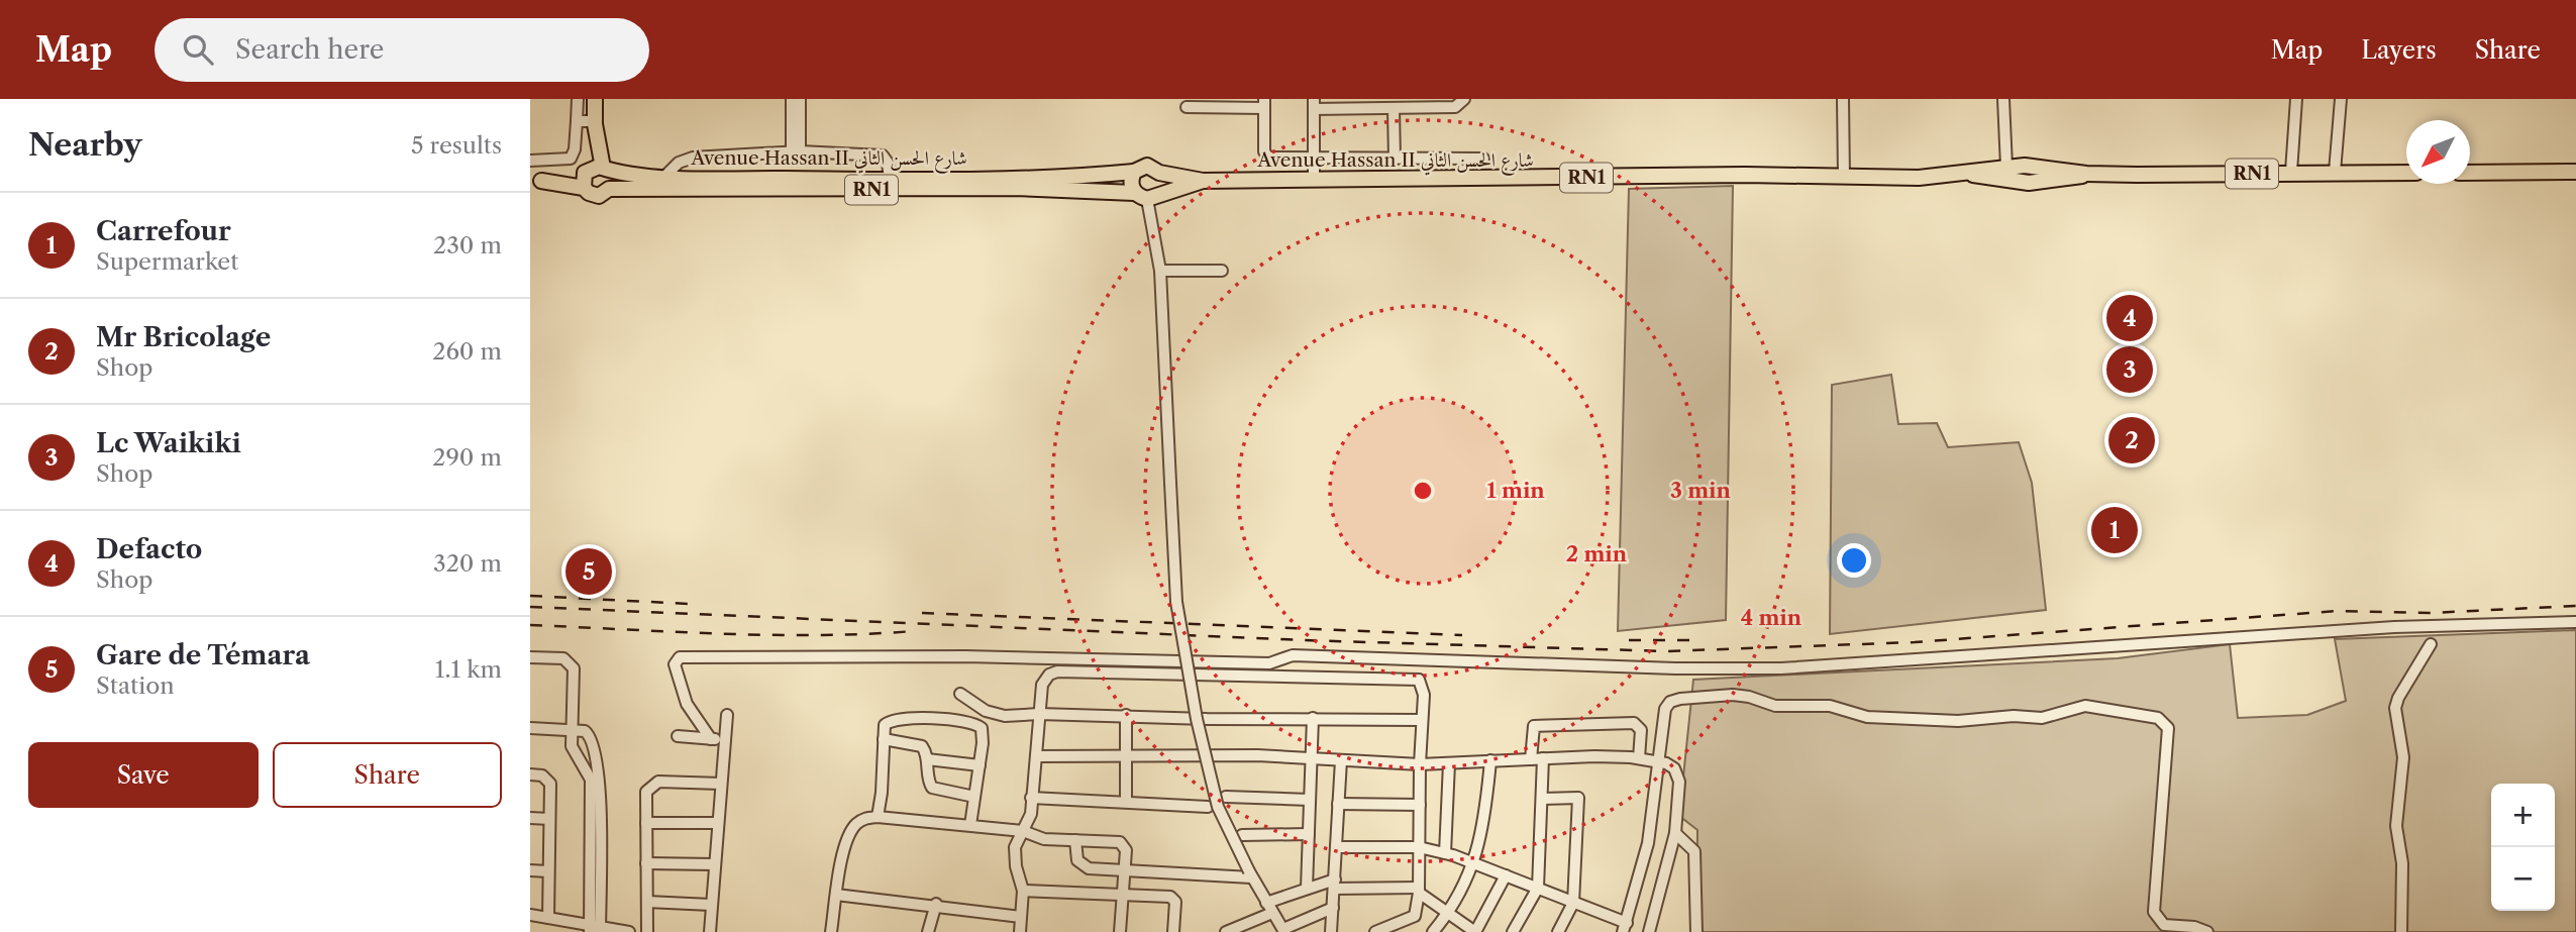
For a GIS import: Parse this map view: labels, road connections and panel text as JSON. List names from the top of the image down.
{
  "streets": {
    "main road": ["Avenue Hassan II شارع الحسن الثاني", "RN1"]
  },
  "crossings": [
    ["Avenue Hassan II شارع الحسن الثاني", "RN1"]
  ],
  "north": "bottom left",
  "page": {
    "header": "Map",
    "search": "Search here",
    "nav": ["Map", "Layers", "Share"],
    "heading": ["Nearby", "5 results"],
    "list": [
      {
        "mark": "1",
        "name": "Carrefour",
        "note": "Supermarket",
        "value": "230 m"
      },
      {
        "mark": "2",
        "name": "Mr Bricolage",
        "note": "Shop",
        "value": "260 m"
      },
      {
        "mark": "3",
        "name": "Lc Waikiki",
        "note": "Shop",
        "value": "290 m"
      },
      {
        "mark": "4",
        "name": "Defacto",
        "note": "Shop",
        "value": "320 m"
      },
      {
        "mark": "5",
        "name": "Gare de Témara",
        "note": "Station",
        "value": "1.1 km"
      }
    ],
    "pins": [
      "4",
      "3",
      "2",
      "1",
      "5"
    ],
    "buttons": ["Save", "Share"],
    "map_buttons": ["+", "−"]
  },
  "rings": [
    "1 min",
    "3 min",
    "2 min",
    "4 min"
  ]
}
